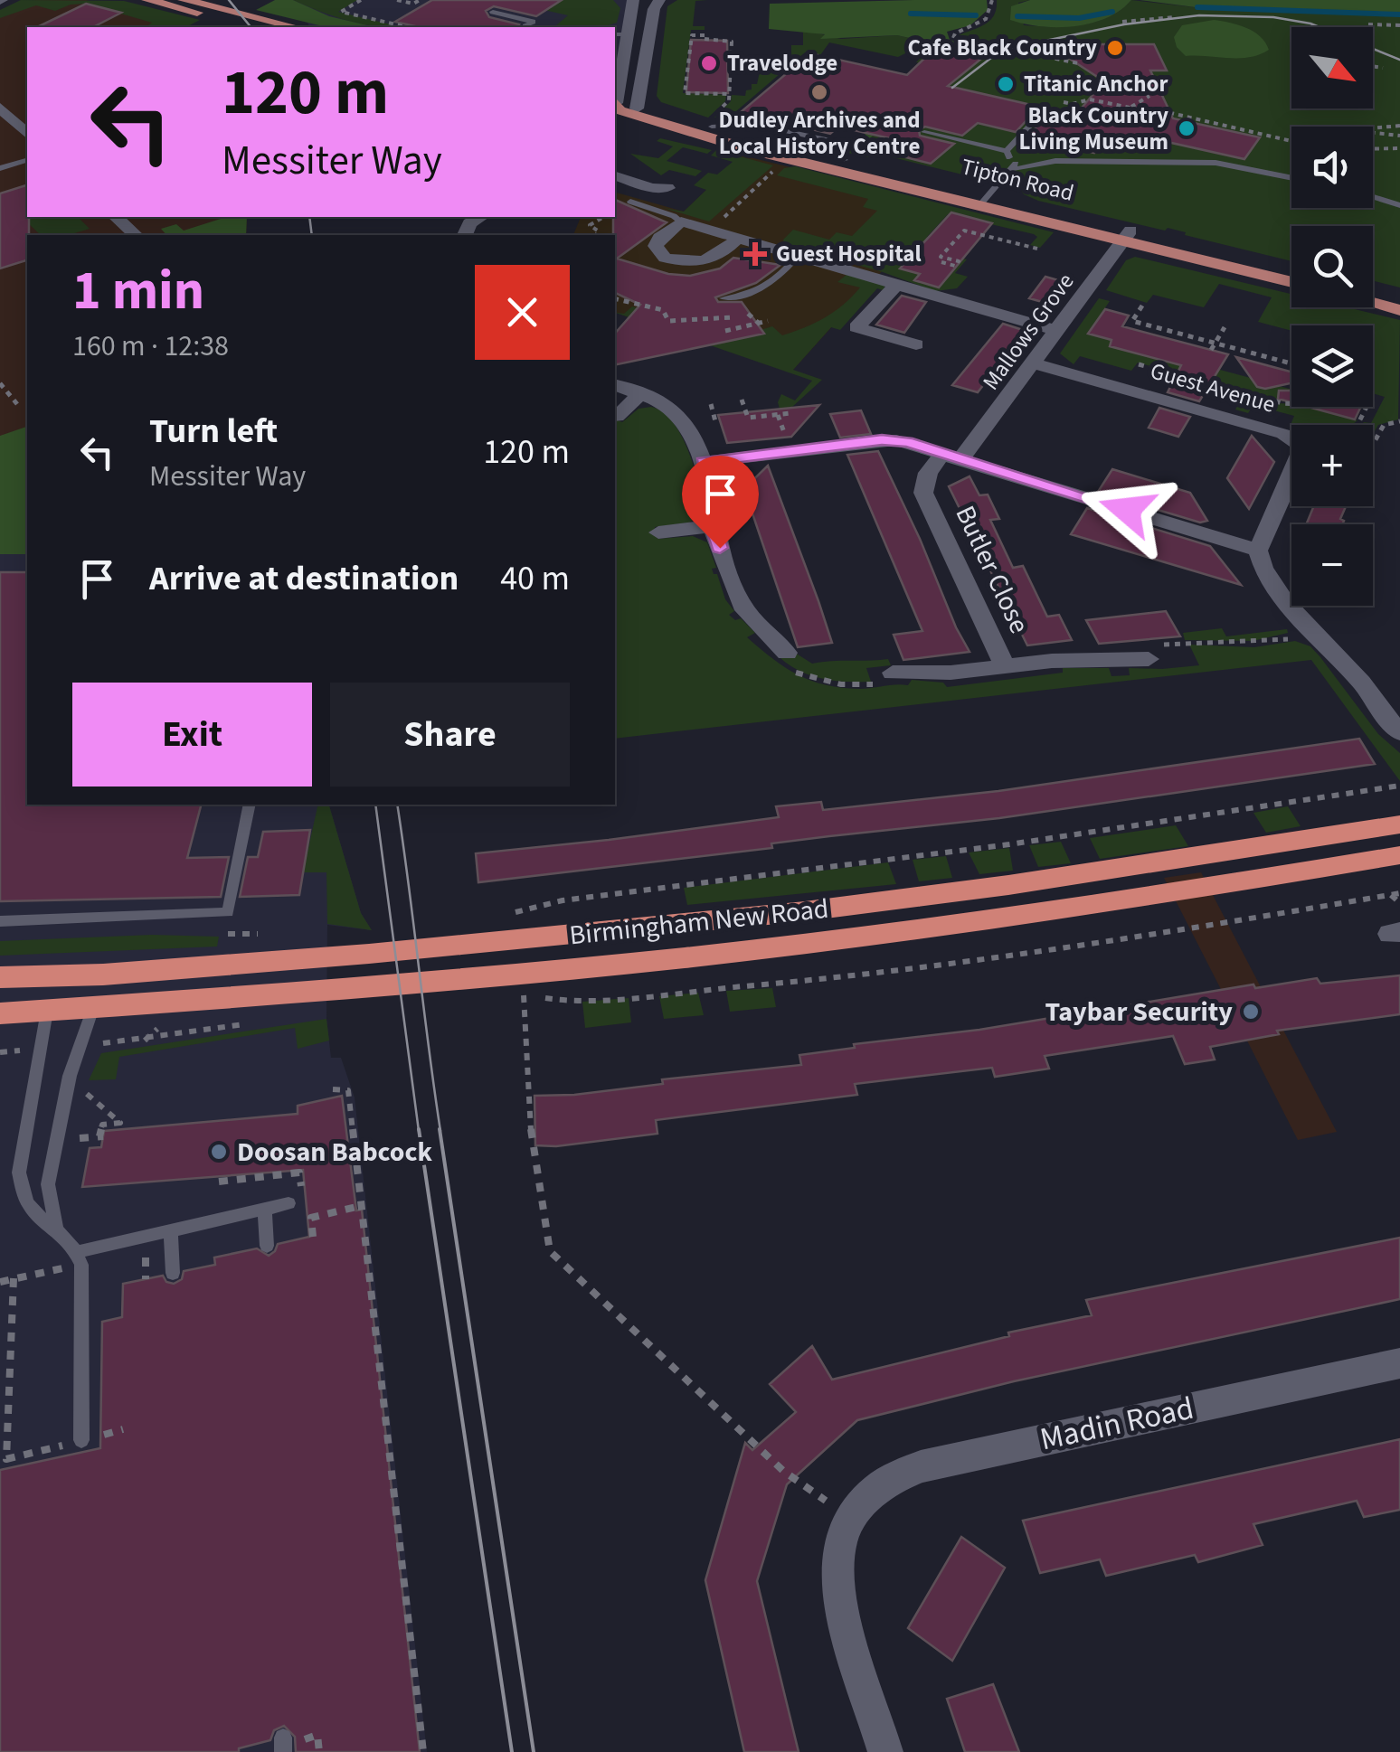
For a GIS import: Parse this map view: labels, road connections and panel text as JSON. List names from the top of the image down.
{
  "streets": {
    "highway": ["Birmingham New Road"],
    "main road": ["Tipton Road"],
    "street": [
      "Mallows Grove",
      "Guest Avenue",
      "Butler Close",
      "Madin Road"
    ]
  },
  "crossings": [
    ["Tipton Road", "Mallows Grove"],
    ["Mallows Grove", "Guest Avenue"],
    ["Mallows Grove", "Butler Close"]
  ],
  "places": {
    "other": [
      "Cafe Black Country",
      "Travelodge",
      "Titanic Anchor",
      "Dudley Archives and Local History Centre",
      "Black Country Living Museum",
      "Taybar Security",
      "Doosan Babcock"
    ],
    "health": ["Guest Hospital"]
  },
  "north": "bottom right",
  "page": {
    "map_buttons": ["+", "−"],
    "turn": ["120 m", "Messiter Way"],
    "heading": ["1 min", "160 m · 12:38"],
    "list": [
      {
        "name": "Turn left",
        "note": "Messiter Way",
        "value": "120 m"
      },
      {
        "name": "Arrive at destination",
        "value": "40 m"
      }
    ],
    "buttons": ["Exit", "Share"]
  }
}
